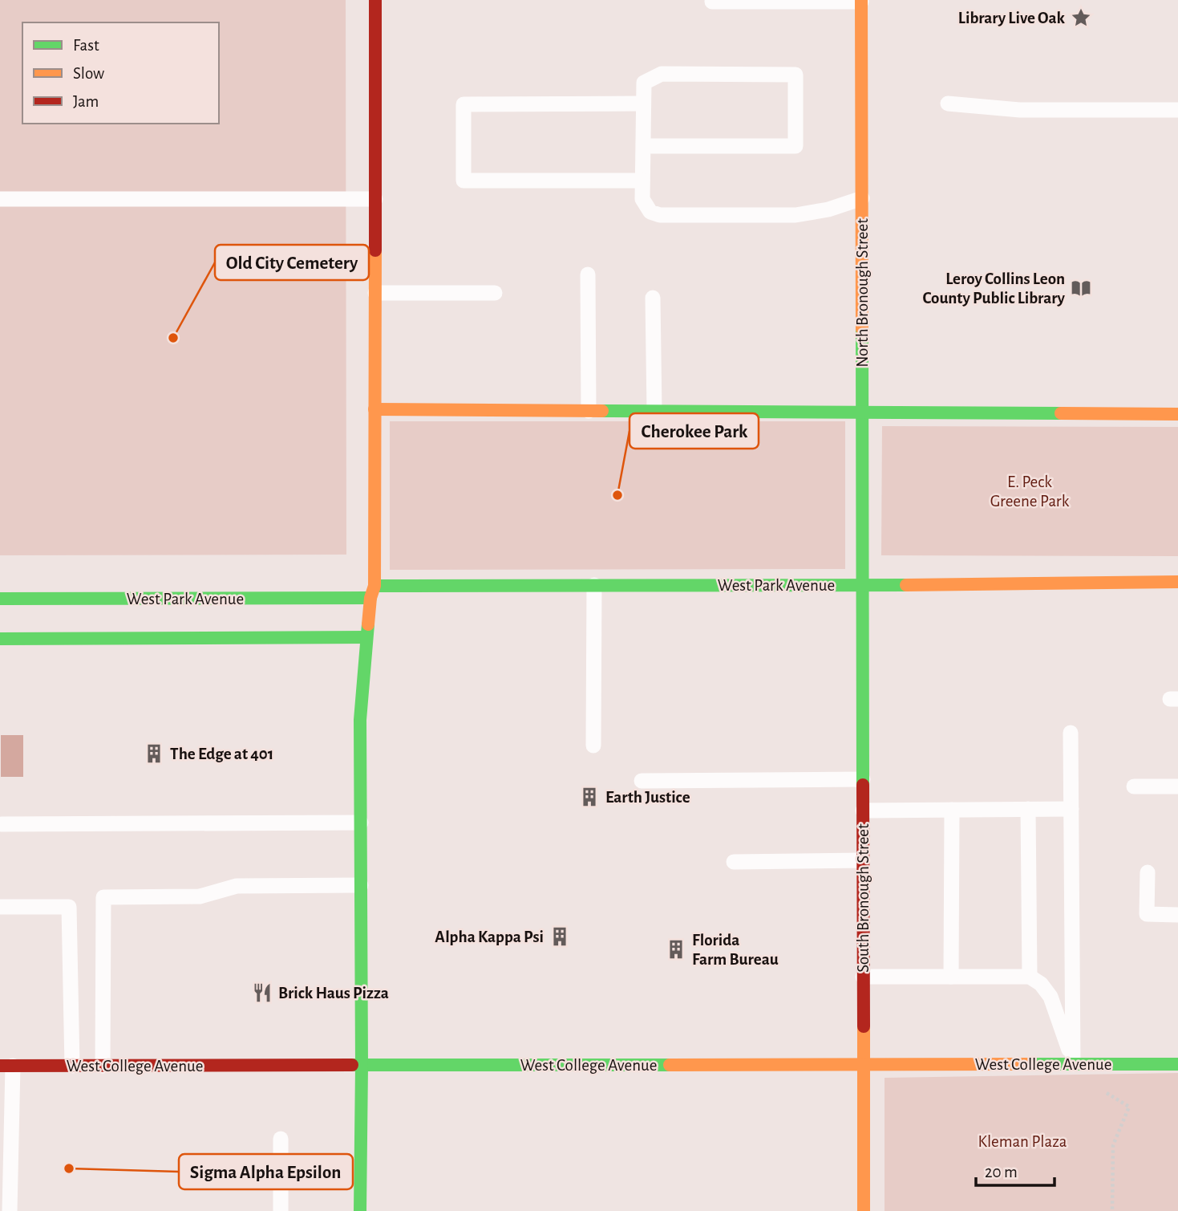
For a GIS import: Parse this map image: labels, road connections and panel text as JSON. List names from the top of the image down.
{
  "streets": {
    "street": [
      "North Bronough Street",
      "West Park Avenue",
      "South Bronough Street",
      "West College Avenue"
    ]
  },
  "crossings": [
    ["North Bronough Street", "West Park Avenue"],
    ["North Bronough Street", "South Bronough Street"],
    ["West Park Avenue", "South Bronough Street"],
    ["South Bronough Street", "West College Avenue"]
  ],
  "parks": ["E. Peck Greene Park", "Kleman Plaza"],
  "places": {
    "place": ["Library Live Oak"],
    "library": ["Leroy Collins Leon County Public Library"],
    "other": ["Old City Cemetery", "Cherokee Park", "Sigma Alpha Epsilon"],
    "building": [
      "The Edge at 401",
      "Earth Justice",
      "Alpha Kappa Psi",
      "Florida Farm Bureau"
    ],
    "restaurant": ["Brick Haus Pizza"]
  },
  "legend": ["Fast", "Slow", "Jam"],
  "scale_bar": "20 m"
}
